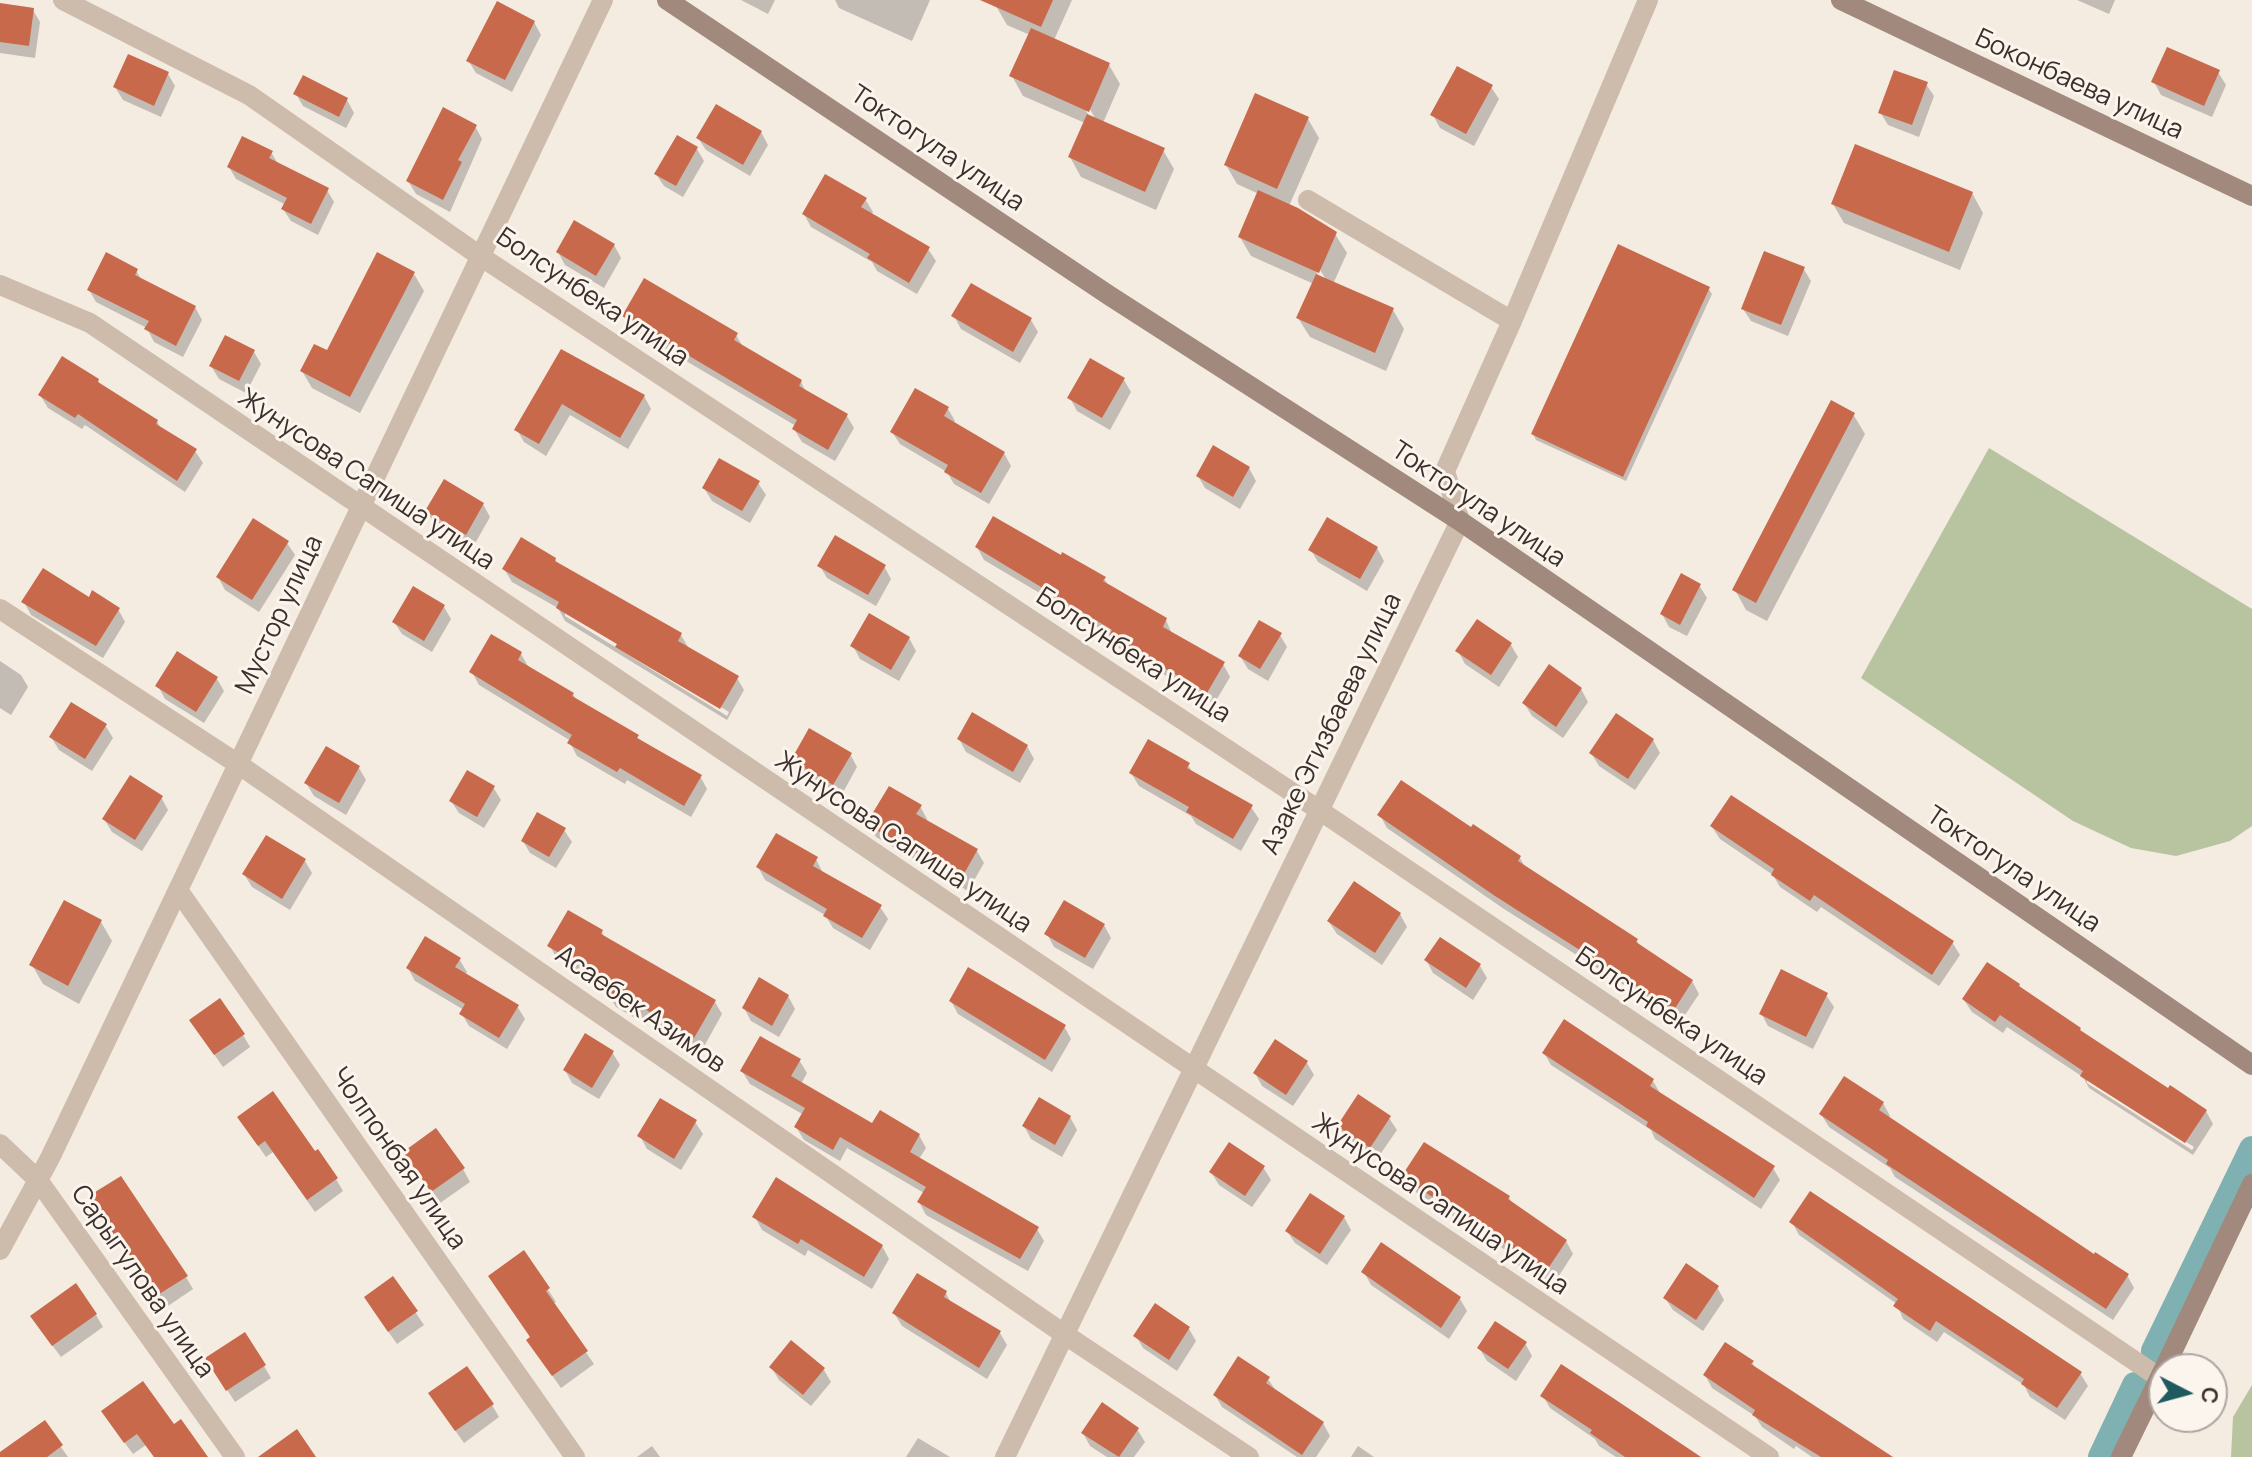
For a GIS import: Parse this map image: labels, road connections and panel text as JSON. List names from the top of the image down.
{
  "streets": {
    "street": [
      "Боконбаева улица",
      "Токтогула улица",
      "Болсунбека улица",
      "Жунусова Сапиша улица",
      "Мустор улица",
      "Азаке Эгизбаева улица",
      "Асаебек Азимов",
      "Чолпонбая улица",
      "Сарыгулова улица"
    ]
  },
  "crossings": [
    ["Токтогула улица", "Азаке Эгизбаева улица"],
    ["Болсунбека улица", "Мустор улица"],
    ["Болсунбека улица", "Азаке Эгизбаева улица"],
    ["Жунусова Сапиша улица", "Мустор улица"],
    ["Жунусова Сапиша улица", "Азаке Эгизбаева улица"],
    ["Мустор улица", "Асаебек Азимов"],
    ["Мустор улица", "Чолпонбая улица"],
    ["Мустор улица", "Сарыгулова улица"],
    ["Азаке Эгизбаева улица", "Асаебек Азимов"]
  ],
  "north": "right"
}
